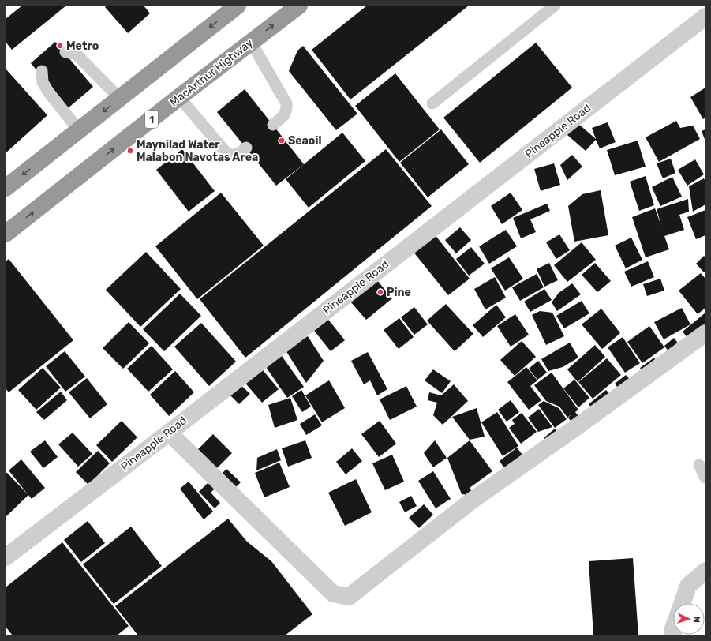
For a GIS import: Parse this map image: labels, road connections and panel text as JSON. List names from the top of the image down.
{
  "streets": {
    "highway": ["MacArthur Highway", "1"],
    "street": ["Pineapple Road"]
  },
  "places": [
    "Metro",
    "Seaoil",
    "Maynilad Water Malabon Navotas Area",
    "Pine"
  ],
  "north": "right"
}
